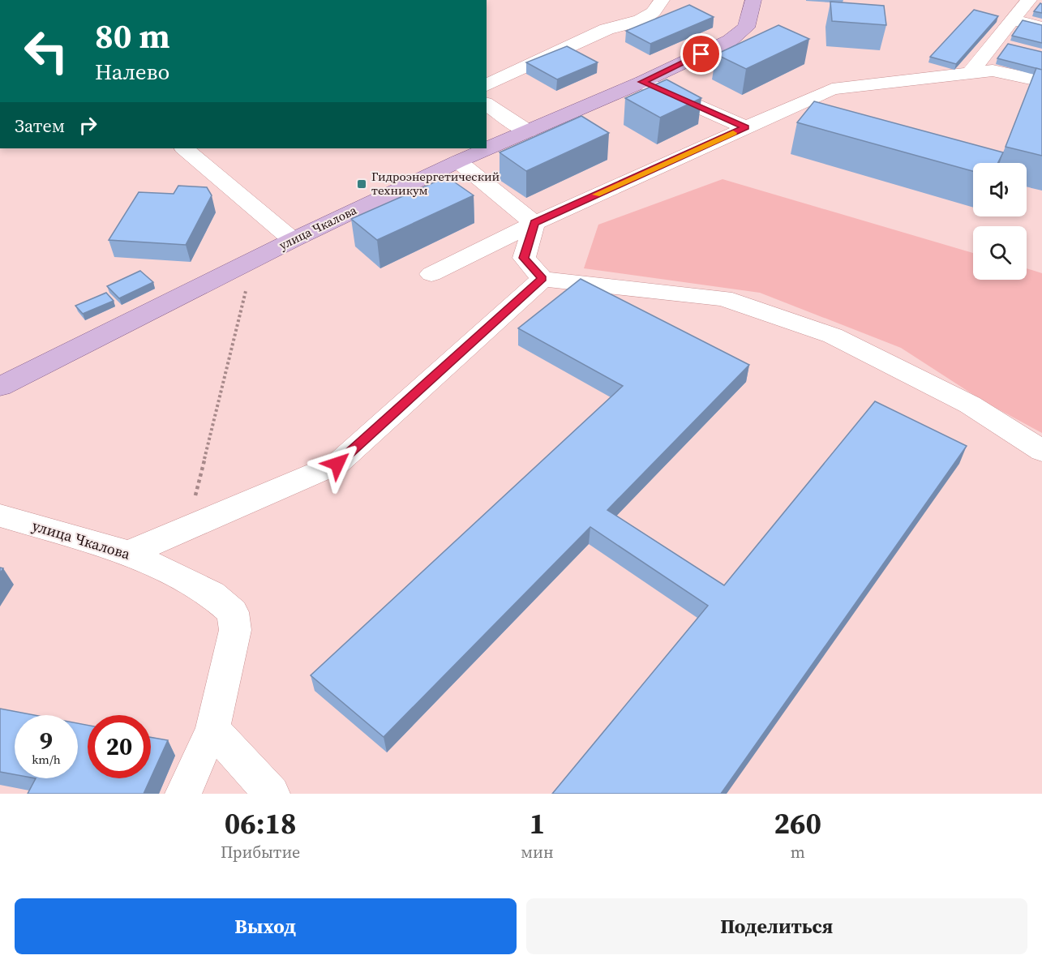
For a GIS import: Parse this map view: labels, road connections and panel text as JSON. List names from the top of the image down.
{
  "streets": {
    "main road": ["улица Чкалова"]
  },
  "places": {
    "transit": ["Гидроэнергетический техникум"]
  },
  "page": {
    "turn": ["80 m", "Налево"],
    "then": "Затем",
    "speed": "9 km/h",
    "limit": "20",
    "eta": [
      "06:18",
      "Прибытие",
      "1",
      "мин",
      "260",
      "m"
    ],
    "buttons": ["Выход", "Поделиться"]
  }
}
